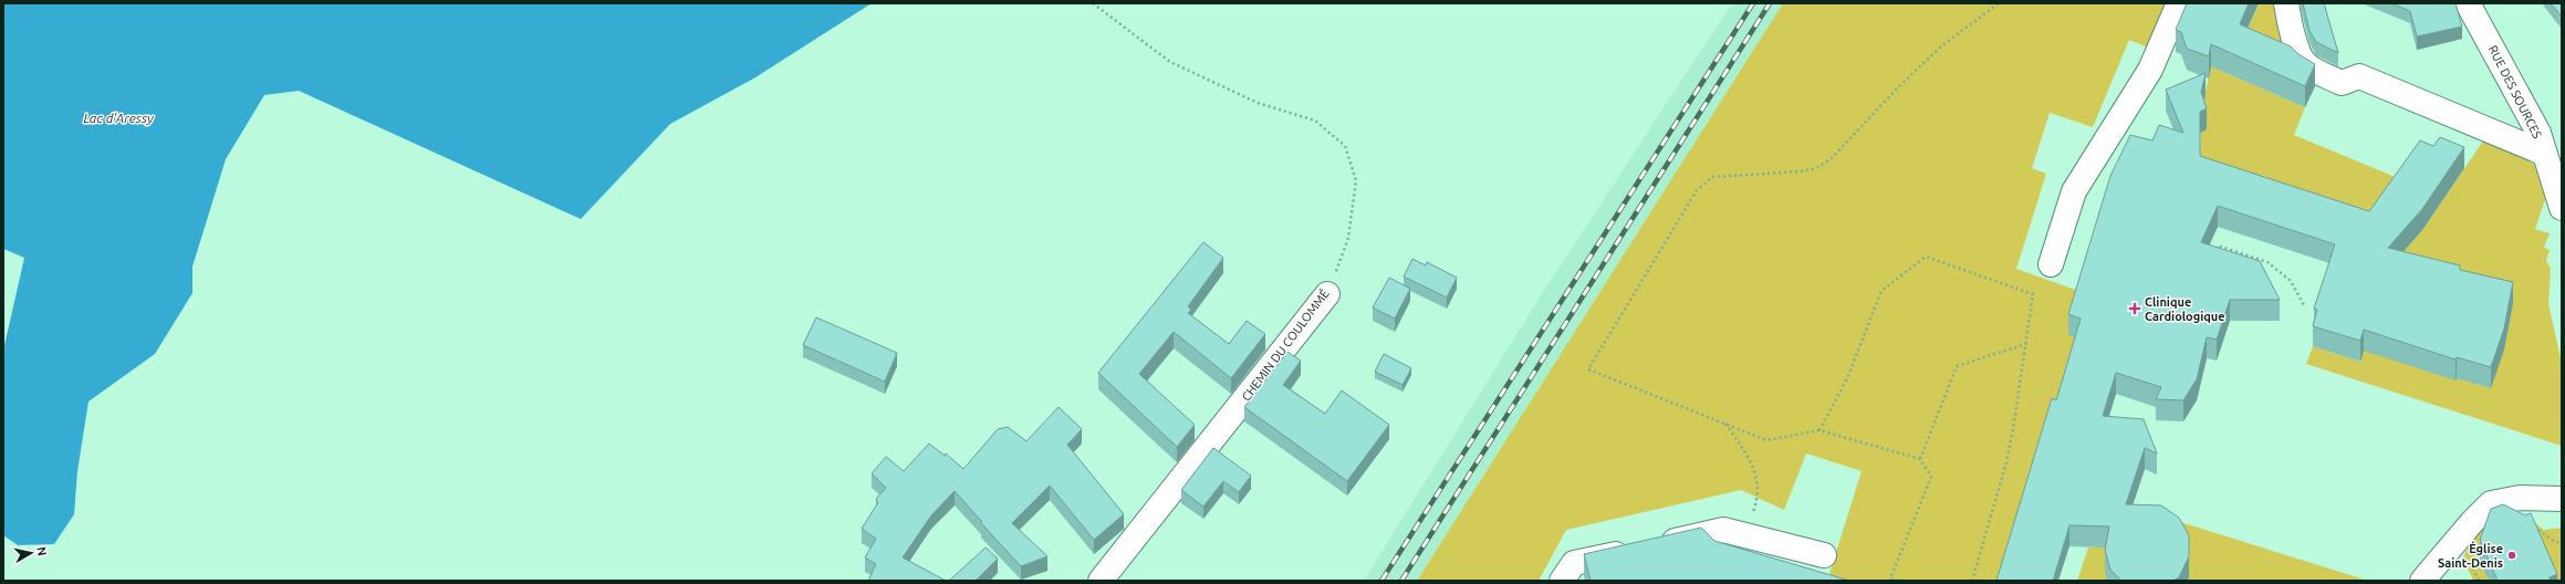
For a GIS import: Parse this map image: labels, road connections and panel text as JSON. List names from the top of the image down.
{
  "streets": {
    "street": ["RUE DES SOURCES", "CHEMIN DU COULOMMÉ"]
  },
  "water": ["Lac d'Aressy"],
  "places": {
    "health": ["Clinique Cardiologique"],
    "other": ["Église Saint-Denis"]
  },
  "north": "right"
}
